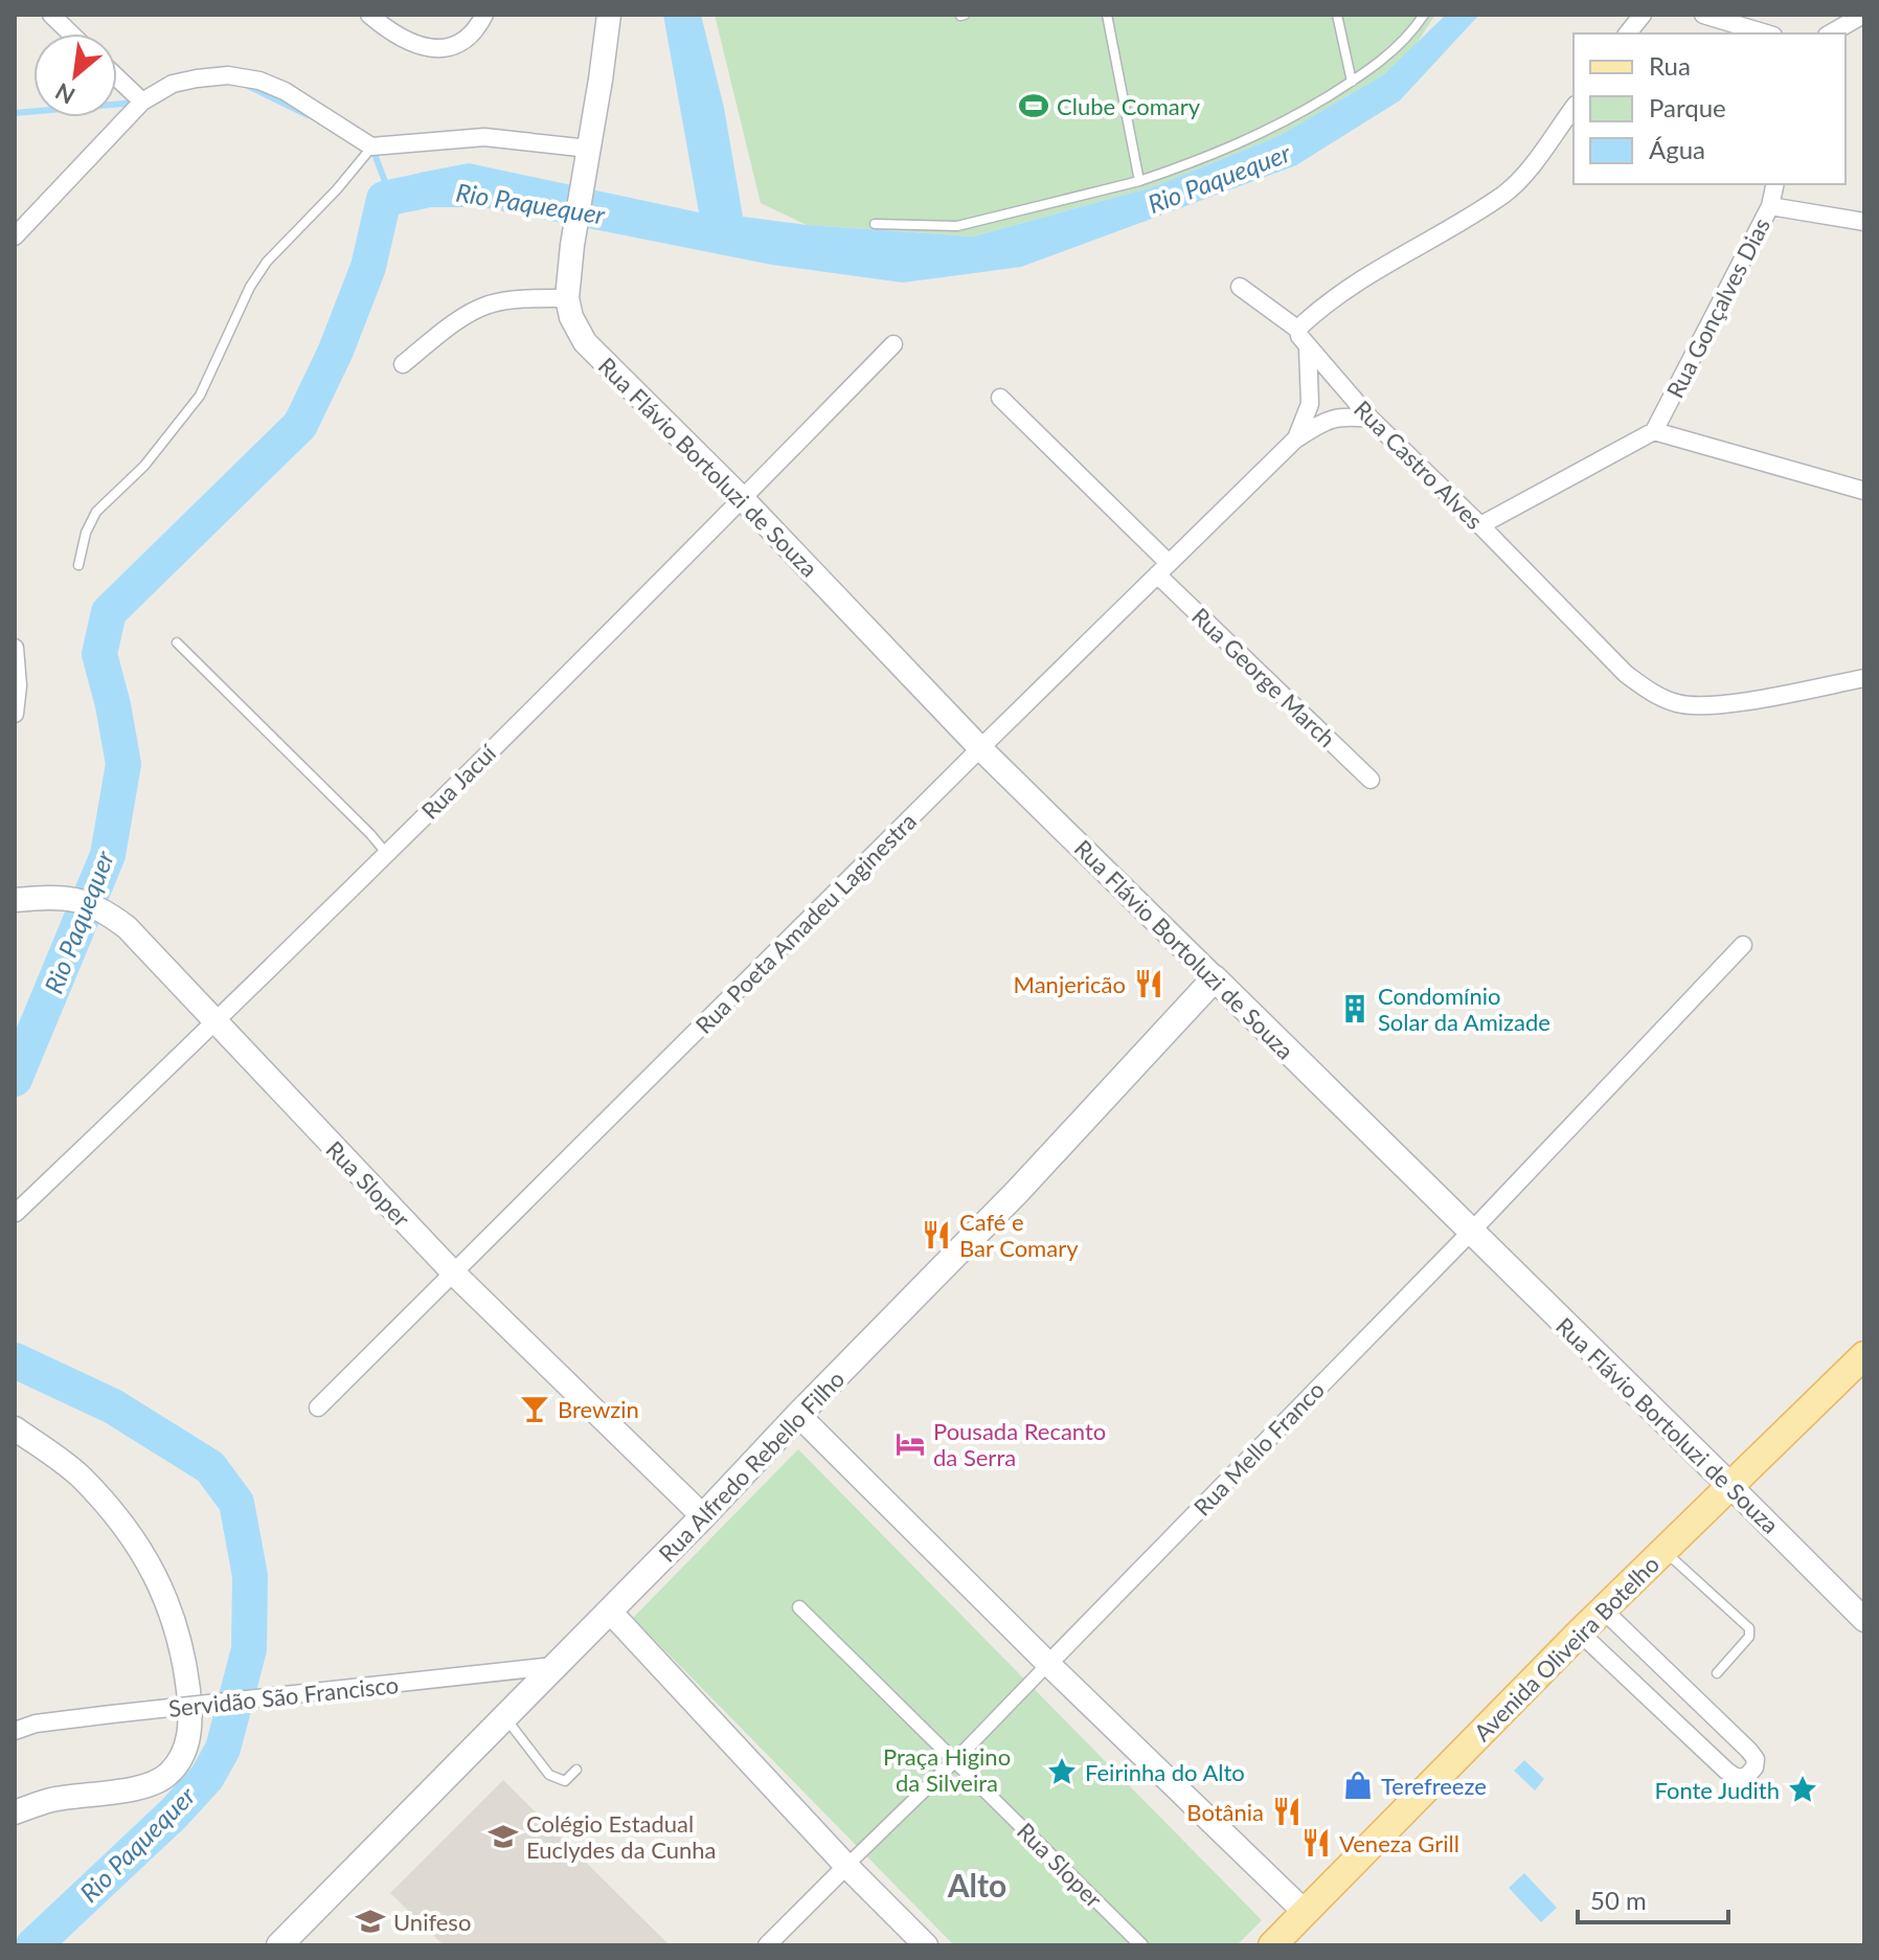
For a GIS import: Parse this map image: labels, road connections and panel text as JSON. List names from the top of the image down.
{
  "streets": {
    "main road": ["Rua Flávio Bortoluzi de Souza", "Rua Alfredo Rebello Filho", "Avenida Oliveira Botelho"],
    "street": [
      "Rua Gonçalves Dias",
      "Rua Castro Alves",
      "Rua George March",
      "Rua Jacuí",
      "Rua Poeta Amadeu Laginestra",
      "Rua Sloper",
      "Rua Mello Franco",
      "Servidão São Francisco"
    ]
  },
  "crossings": [
    ["Rua Castro Alves", "Rua Poeta Amadeu Laginestra"],
    ["Rua Flávio Bortoluzi de Souza", "Rua Jacuí"],
    ["Rua Flávio Bortoluzi de Souza", "Rua Poeta Amadeu Laginestra"],
    ["Rua Flávio Bortoluzi de Souza", "Rua Mello Franco"],
    ["Rua Flávio Bortoluzi de Souza", "Rua Alfredo Rebello Filho"],
    ["Rua Flávio Bortoluzi de Souza", "Avenida Oliveira Botelho"],
    ["Rua George March", "Rua Poeta Amadeu Laginestra"],
    ["Rua Jacuí", "Rua Sloper"],
    ["Rua Poeta Amadeu Laginestra", "Rua Sloper"],
    ["Rua Sloper", "Rua Mello Franco"],
    ["Rua Sloper", "Rua Alfredo Rebello Filho"],
    ["Rua Alfredo Rebello Filho", "Servidão São Francisco"]
  ],
  "districts": ["Alto"],
  "water": ["Rio Paquequer"],
  "parks": ["Praça Higino da Silveira"],
  "places": {
    "sports": ["Clube Comary"],
    "restaurant": [
      "Manjericão",
      "Café e Bar Comary",
      "Botânia",
      "Veneza Grill"
    ],
    "building": ["Condomínio Solar da Amizade"],
    "bar": ["Brewzin"],
    "hotel": ["Pousada Recanto da Serra"],
    "place": ["Feirinha do Alto", "Fonte Judith"],
    "shop": ["Terefreeze"],
    "school or university": ["Colégio Estadual Euclydes da Cunha", "Unifeso"]
  },
  "legend": ["Rua", "Parque", "Água"],
  "scale_bar": "50 m",
  "north": "bottom left"
}
